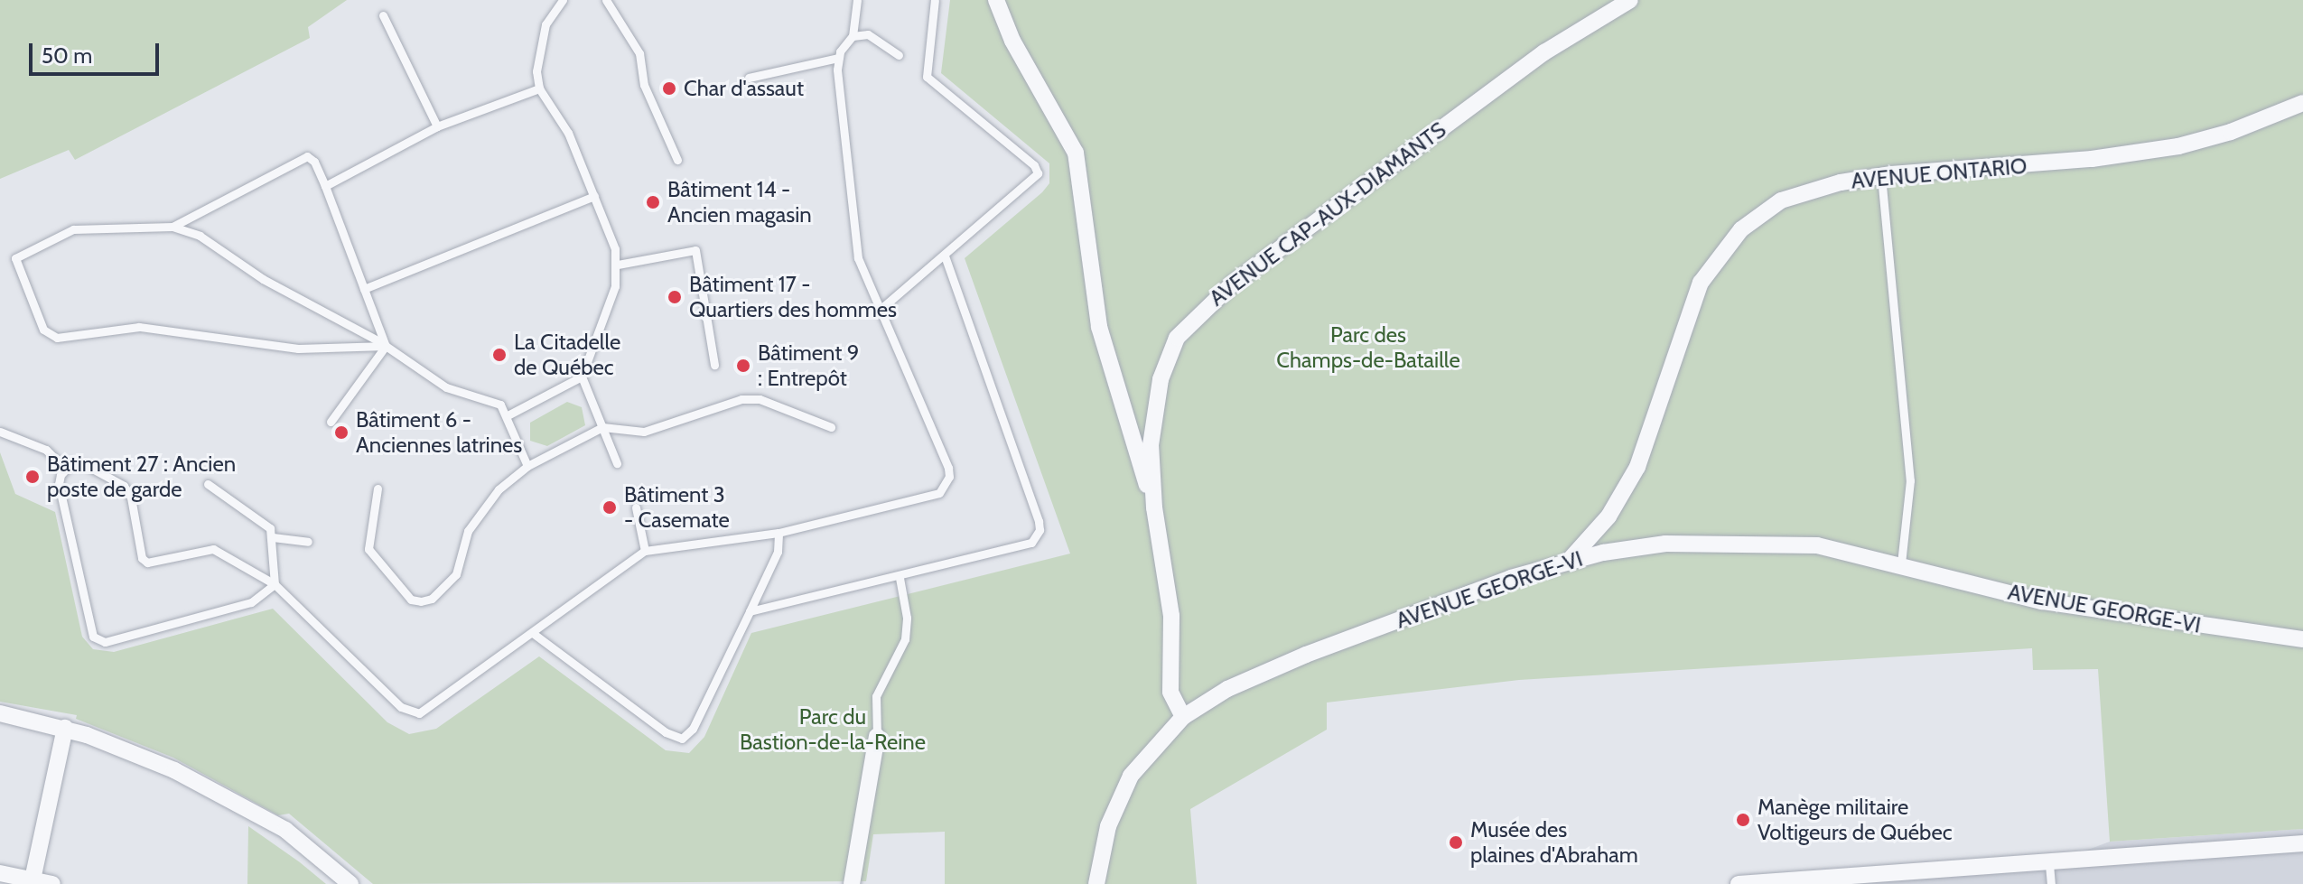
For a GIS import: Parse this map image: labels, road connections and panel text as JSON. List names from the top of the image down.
{
  "streets": {
    "street": ["AVENUE ONTARIO", "AVENUE CAP-AUX-DIAMANTS", "AVENUE GEORGE-VI"]
  },
  "crossings": [
    ["AVENUE ONTARIO", "AVENUE GEORGE-VI"],
    ["AVENUE CAP-AUX-DIAMANTS", "AVENUE GEORGE-VI"]
  ],
  "parks": ["Parc des Champs-de-Bataille", "Parc du Bastion-de-la-Reine"],
  "places": [
    "Char d'assaut",
    "Bâtiment 14 - Ancien magasin",
    "Bâtiment 17 - Quartiers des hommes",
    "La Citadelle de Québec",
    "Bâtiment 9 : Entrepôt",
    "Bâtiment 6 - Anciennes latrines",
    "Bâtiment 27 : Ancien poste de garde",
    "Bâtiment 3 - Casemate",
    "Manège militaire Voltigeurs de Québec",
    "Musée des plaines d'Abraham"
  ],
  "scale_bar": "50 m"
}
